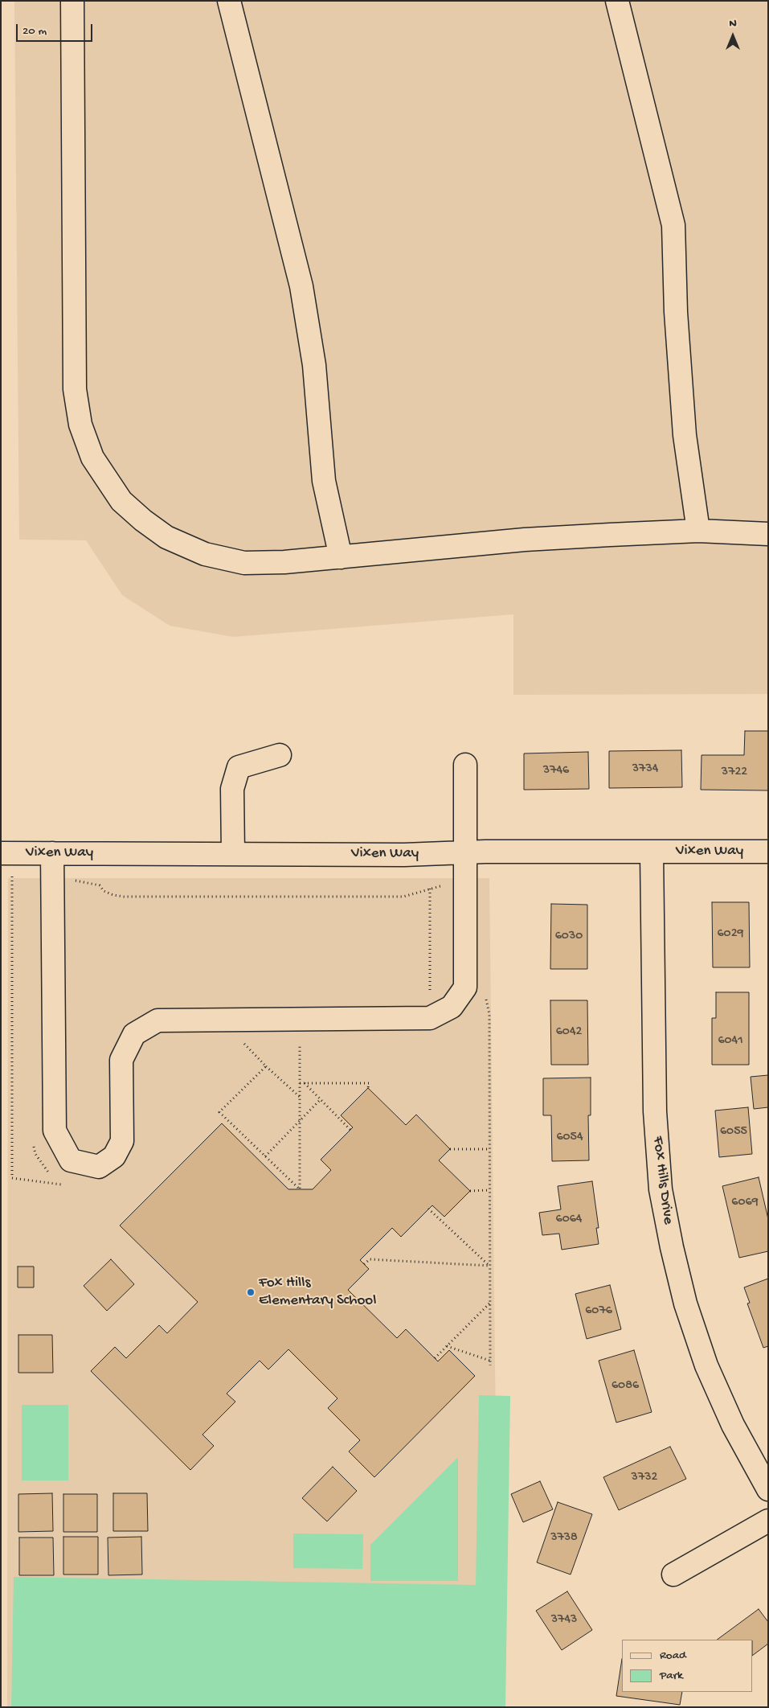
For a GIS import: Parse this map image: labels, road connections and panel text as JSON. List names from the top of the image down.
{
  "streets": {
    "street": ["Vixen Way", "Fox Hills Drive"]
  },
  "crossings": [
    ["Vixen Way", "Fox Hills Drive"]
  ],
  "places": ["Fox Hills Elementary School"],
  "house_numbers": [
    "3734",
    "3746",
    "3722",
    "6029",
    "6030",
    "6042",
    "6041",
    "6055",
    "6054",
    "6069",
    "6064",
    "6076",
    "6086",
    "3732",
    "3738",
    "3743"
  ],
  "legend": ["Road", "Park"],
  "scale_bar": "20 m",
  "north": "top"
}
